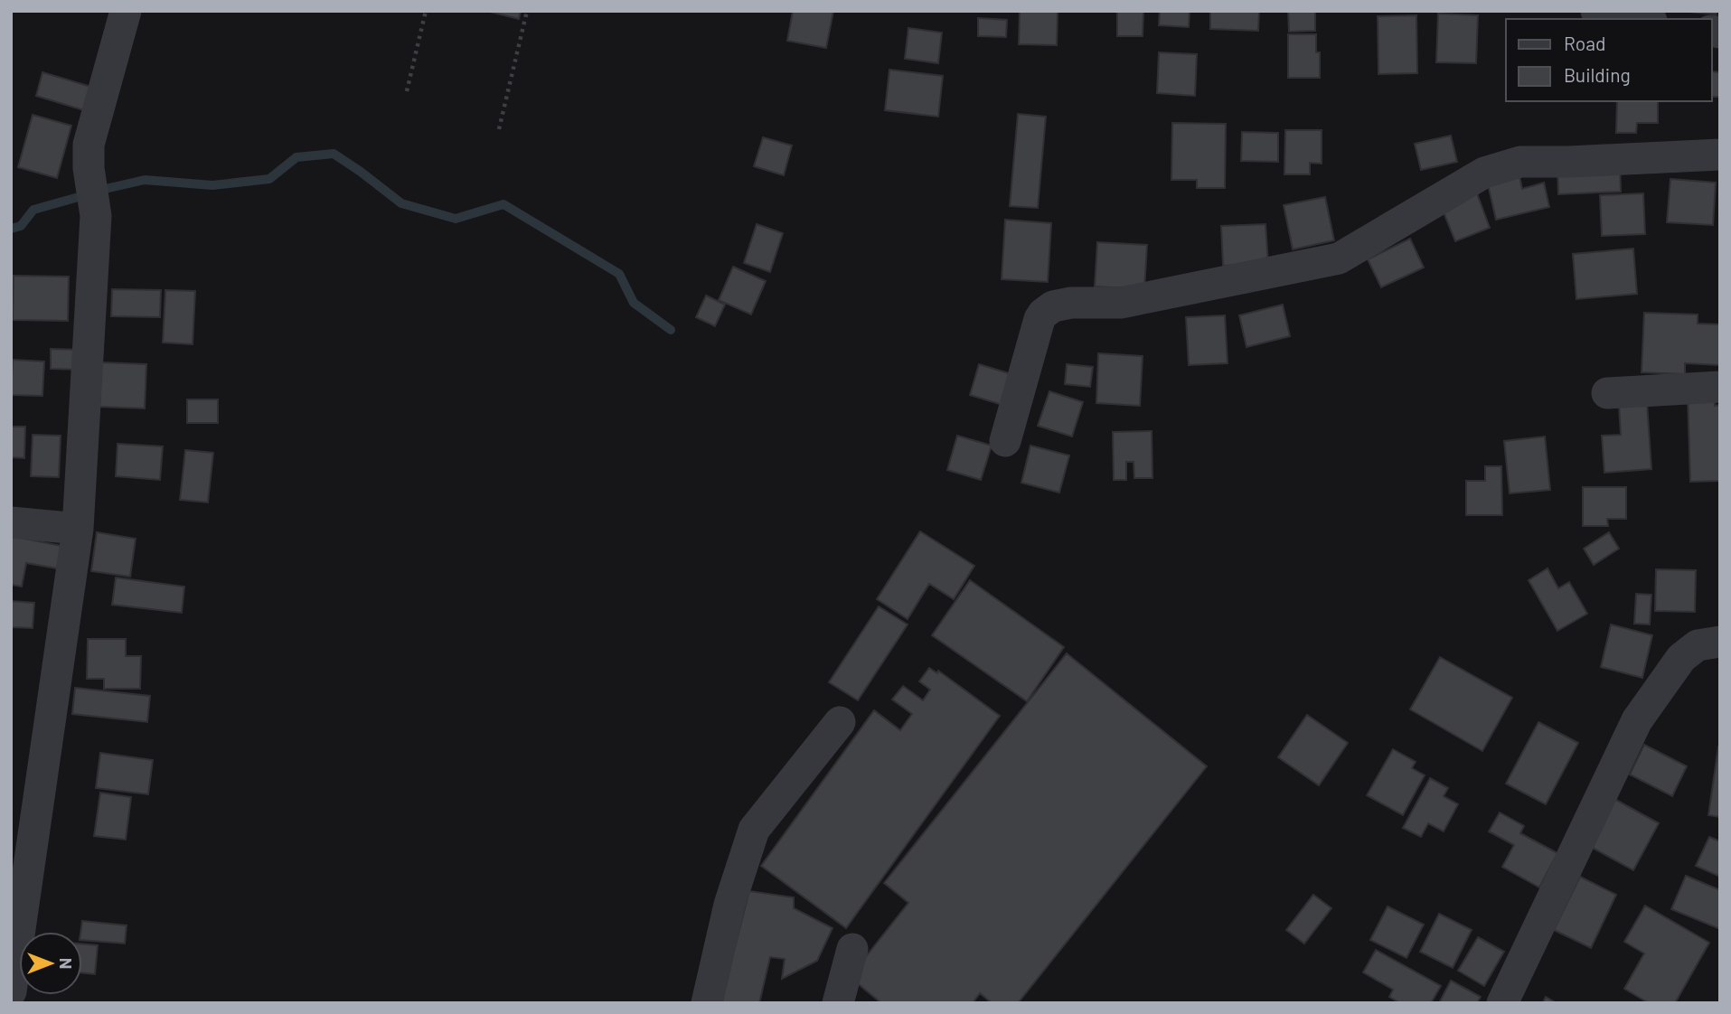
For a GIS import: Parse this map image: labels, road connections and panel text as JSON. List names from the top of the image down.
{
  "legend": ["Road", "Building"],
  "north": "right"
}
